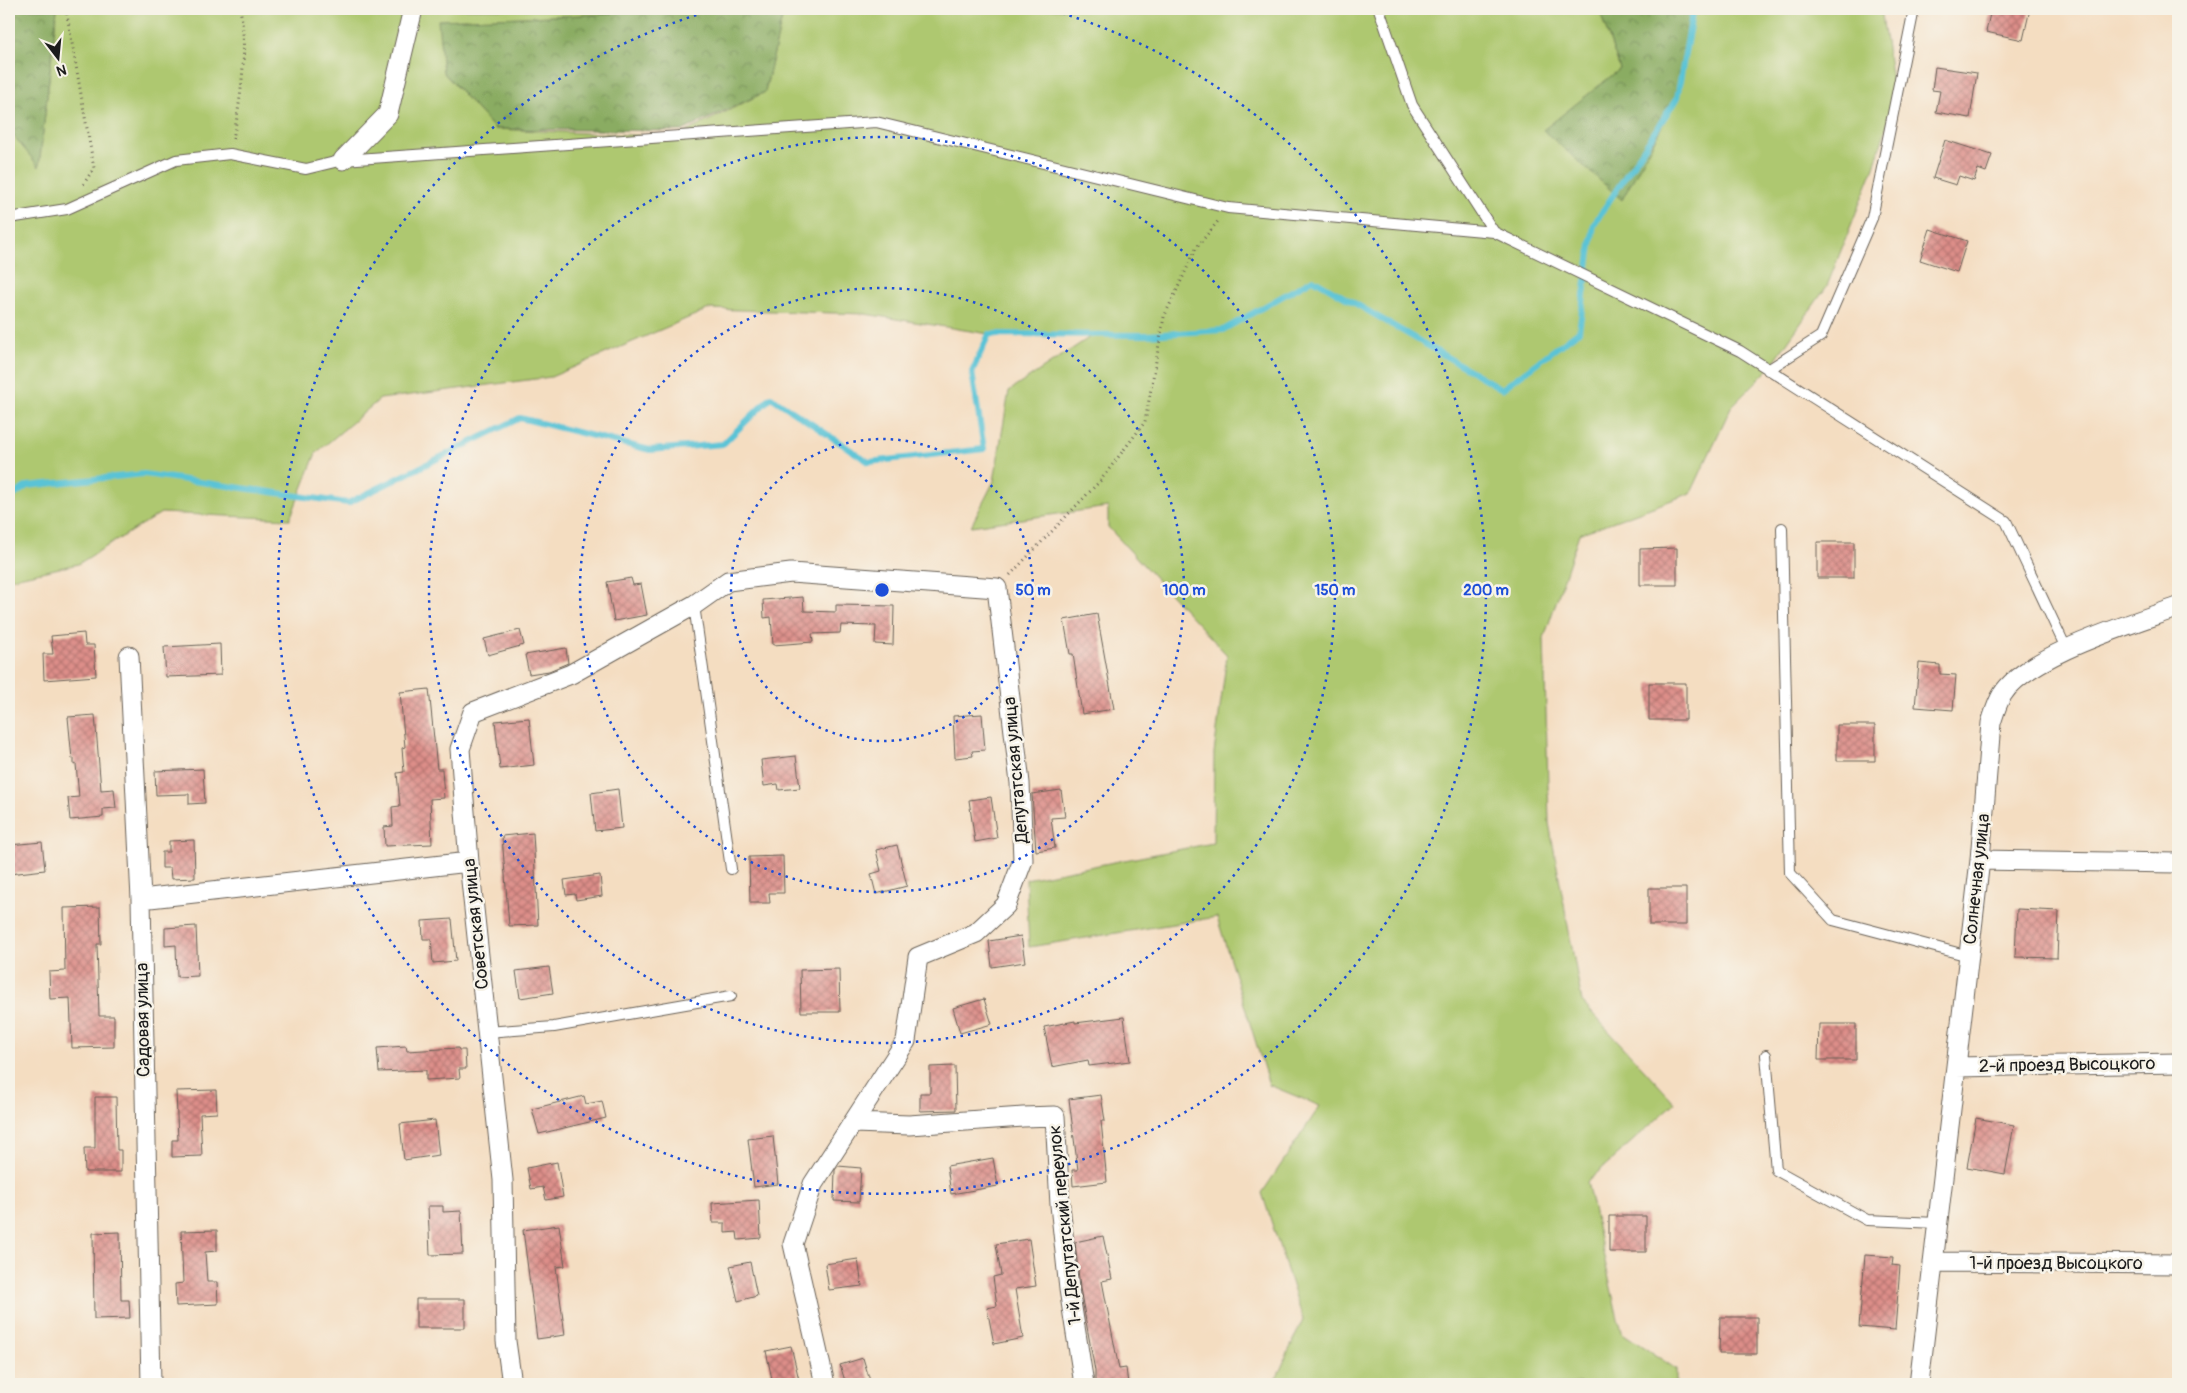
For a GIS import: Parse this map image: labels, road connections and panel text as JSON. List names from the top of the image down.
{
  "streets": {
    "street": [
      "Депутатская улица",
      "Солнечная улица",
      "Советская улица",
      "Садовая улица",
      "2-й проезд Высоцкого",
      "1-й Депутатский переулок",
      "1-й проезд Высоцкого"
    ]
  },
  "crossings": [
    ["Депутатская улица", "1-й Депутатский переулок"],
    ["Солнечная улица", "2-й проезд Высоцкого"],
    ["Солнечная улица", "1-й проезд Высоцкого"]
  ],
  "north": "bottom",
  "rings": [
    "50 m",
    "100 m",
    "150 m",
    "200 m"
  ]
}
